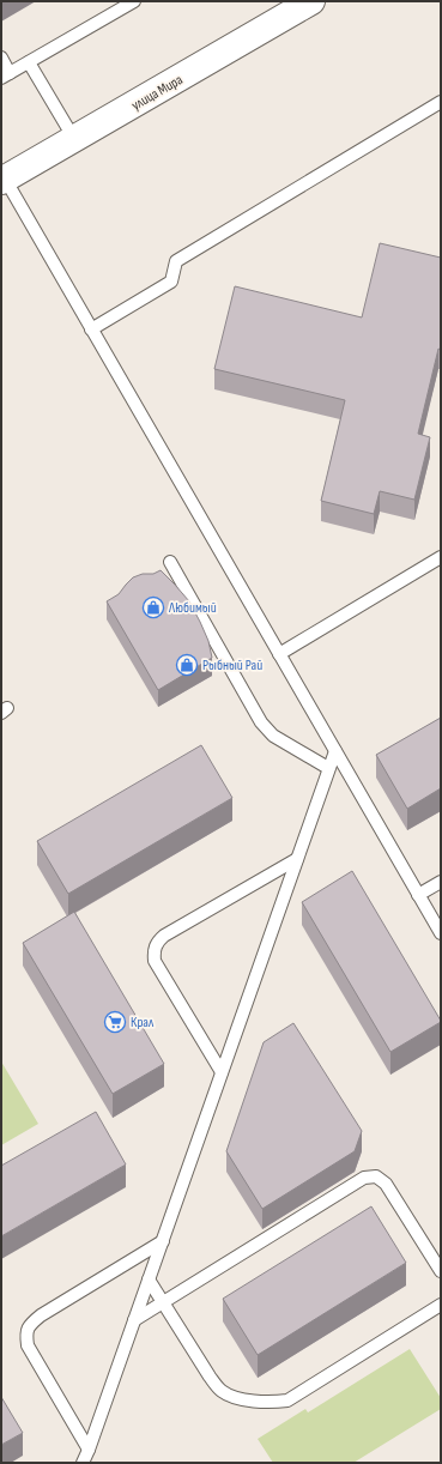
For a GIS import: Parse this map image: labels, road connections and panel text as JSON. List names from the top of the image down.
{
  "streets": {
    "street": ["улица Мира"]
  },
  "places": {
    "shop": ["Любимый", "Рыбный Рай"],
    "supermarket": ["Крал"]
  }
}
